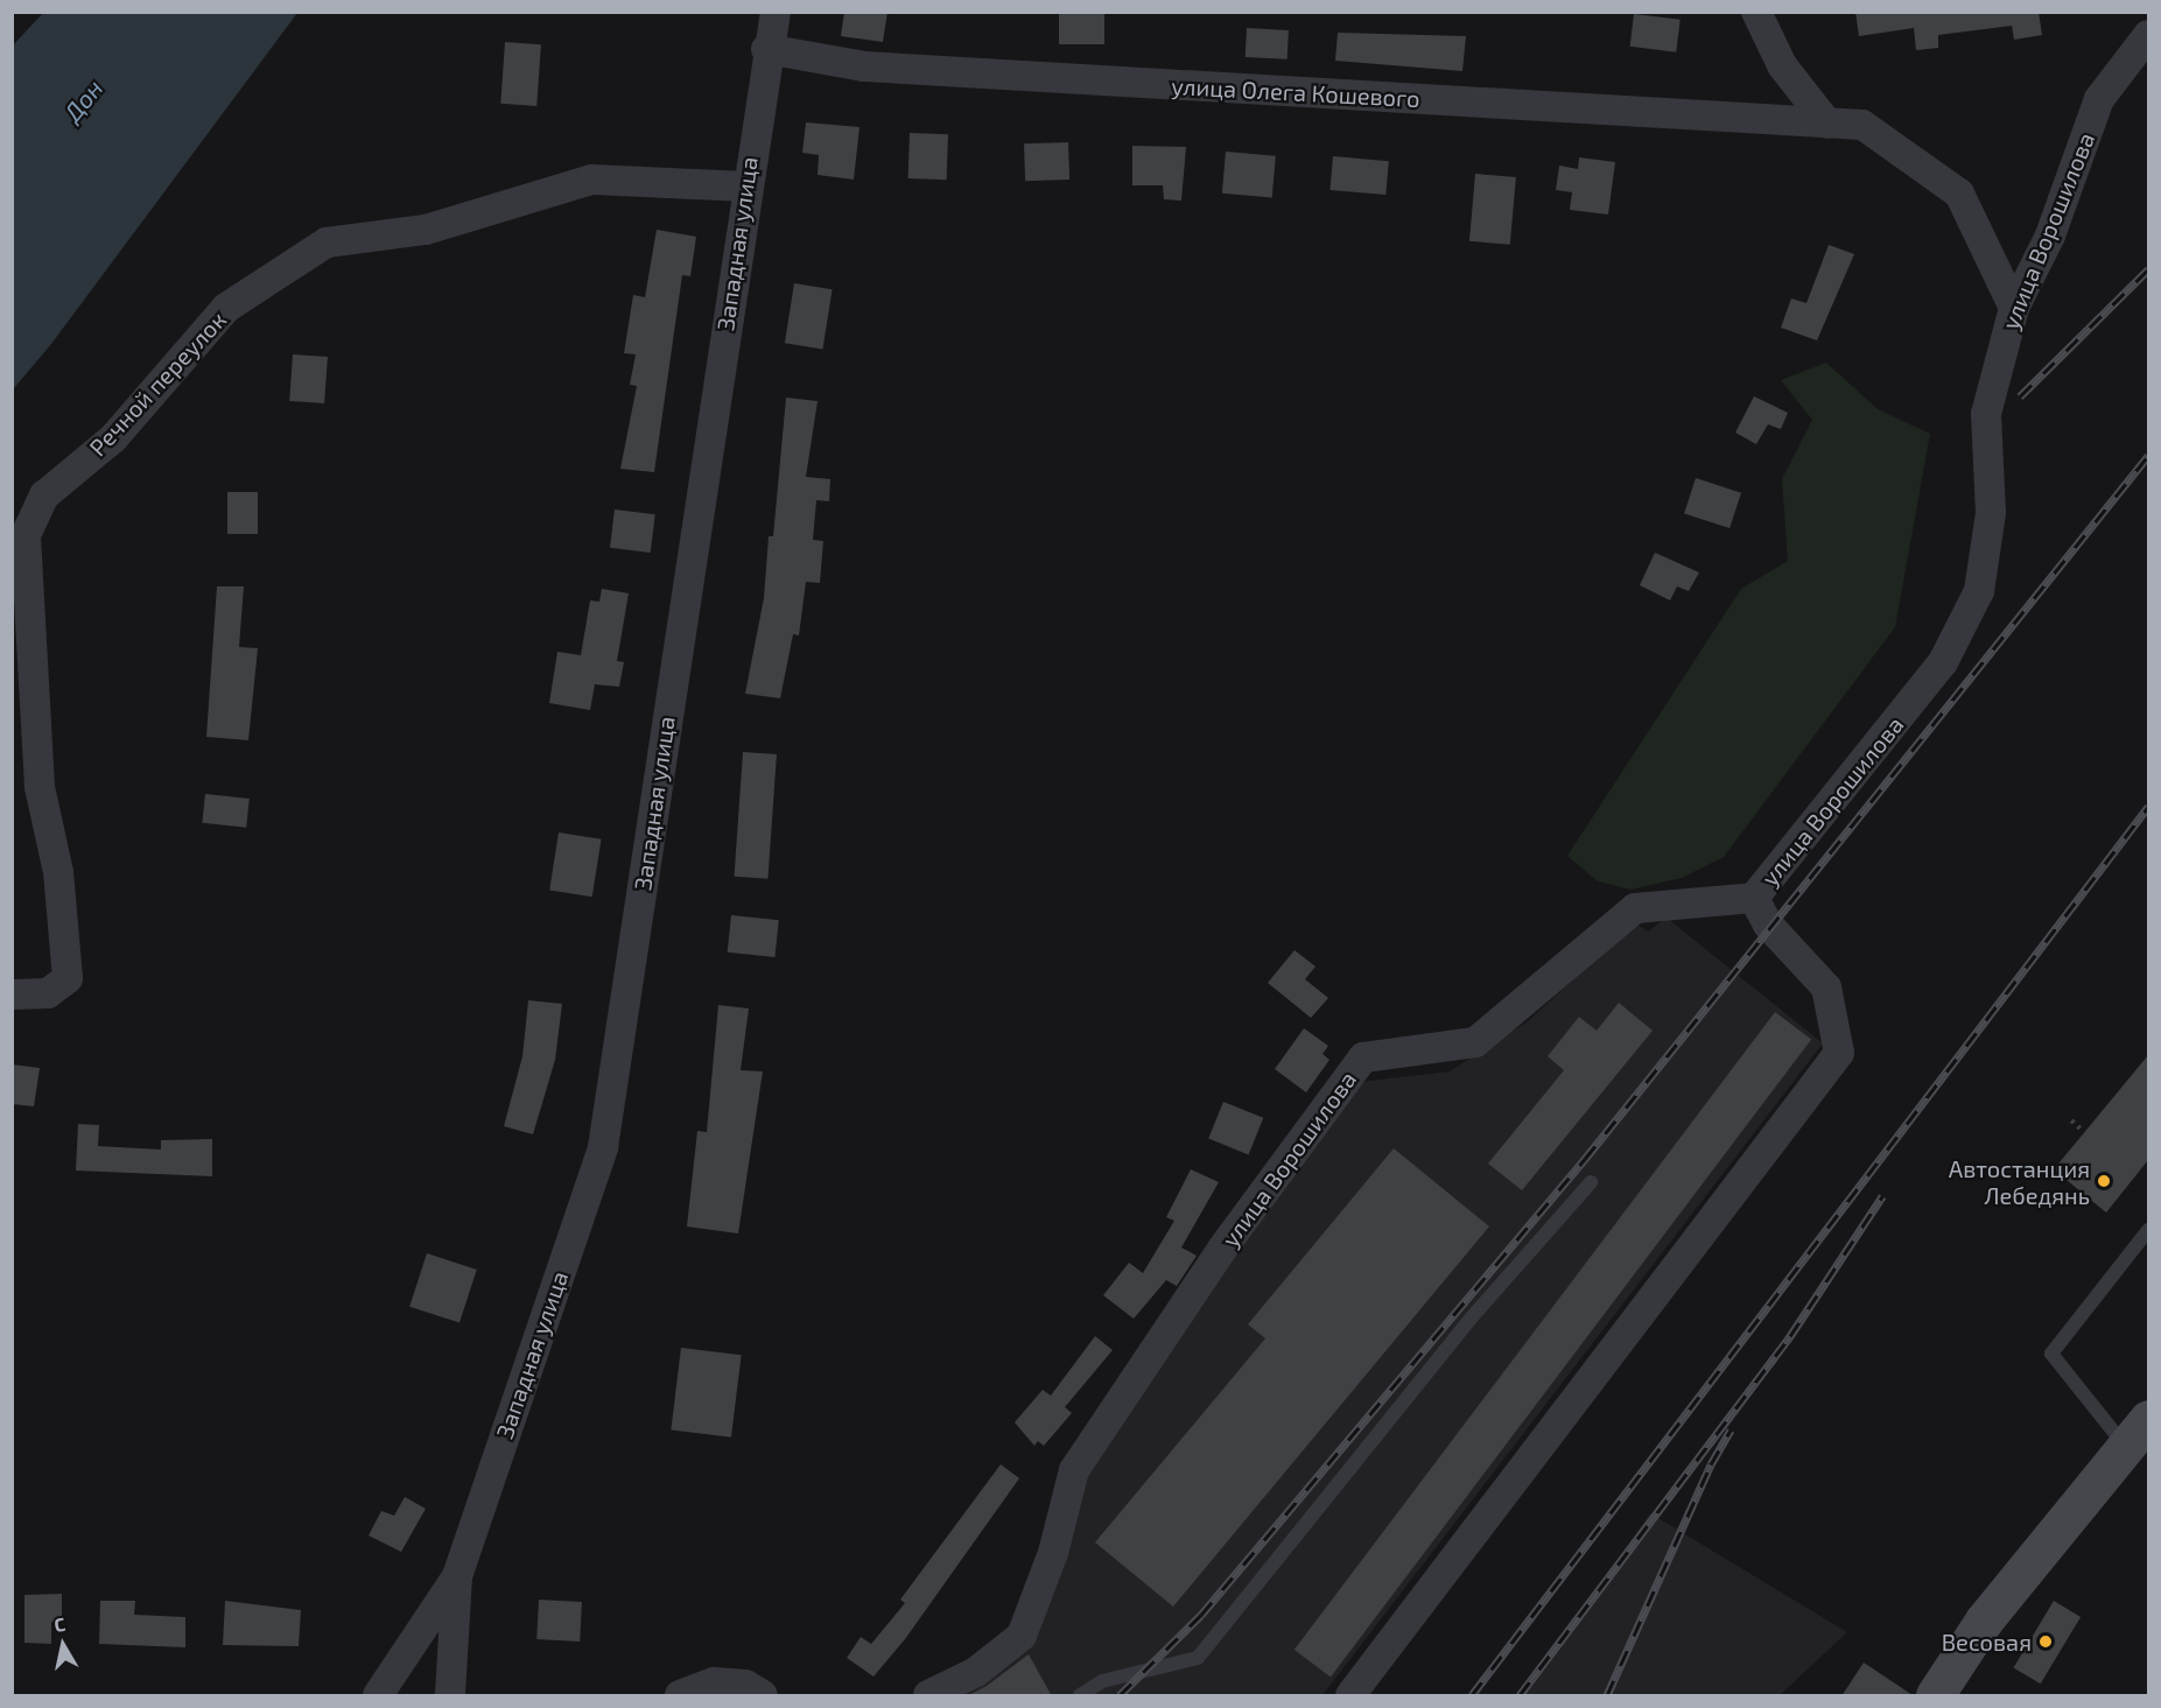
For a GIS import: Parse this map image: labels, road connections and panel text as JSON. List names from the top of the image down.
{
  "streets": {
    "street": [
      "улица Олега Кошевого",
      "улица Ворошилова",
      "Западная улица",
      "Речной переулок"
    ]
  },
  "crossings": [
    ["улица Олега Кошевого", "улица Ворошилова"],
    ["улица Олега Кошевого", "Западная улица"],
    ["Западная улица", "Речной переулок"]
  ],
  "water": ["Дон"],
  "places": ["Автостанция Лебедянь", "Весовая"],
  "north": "top"
}
